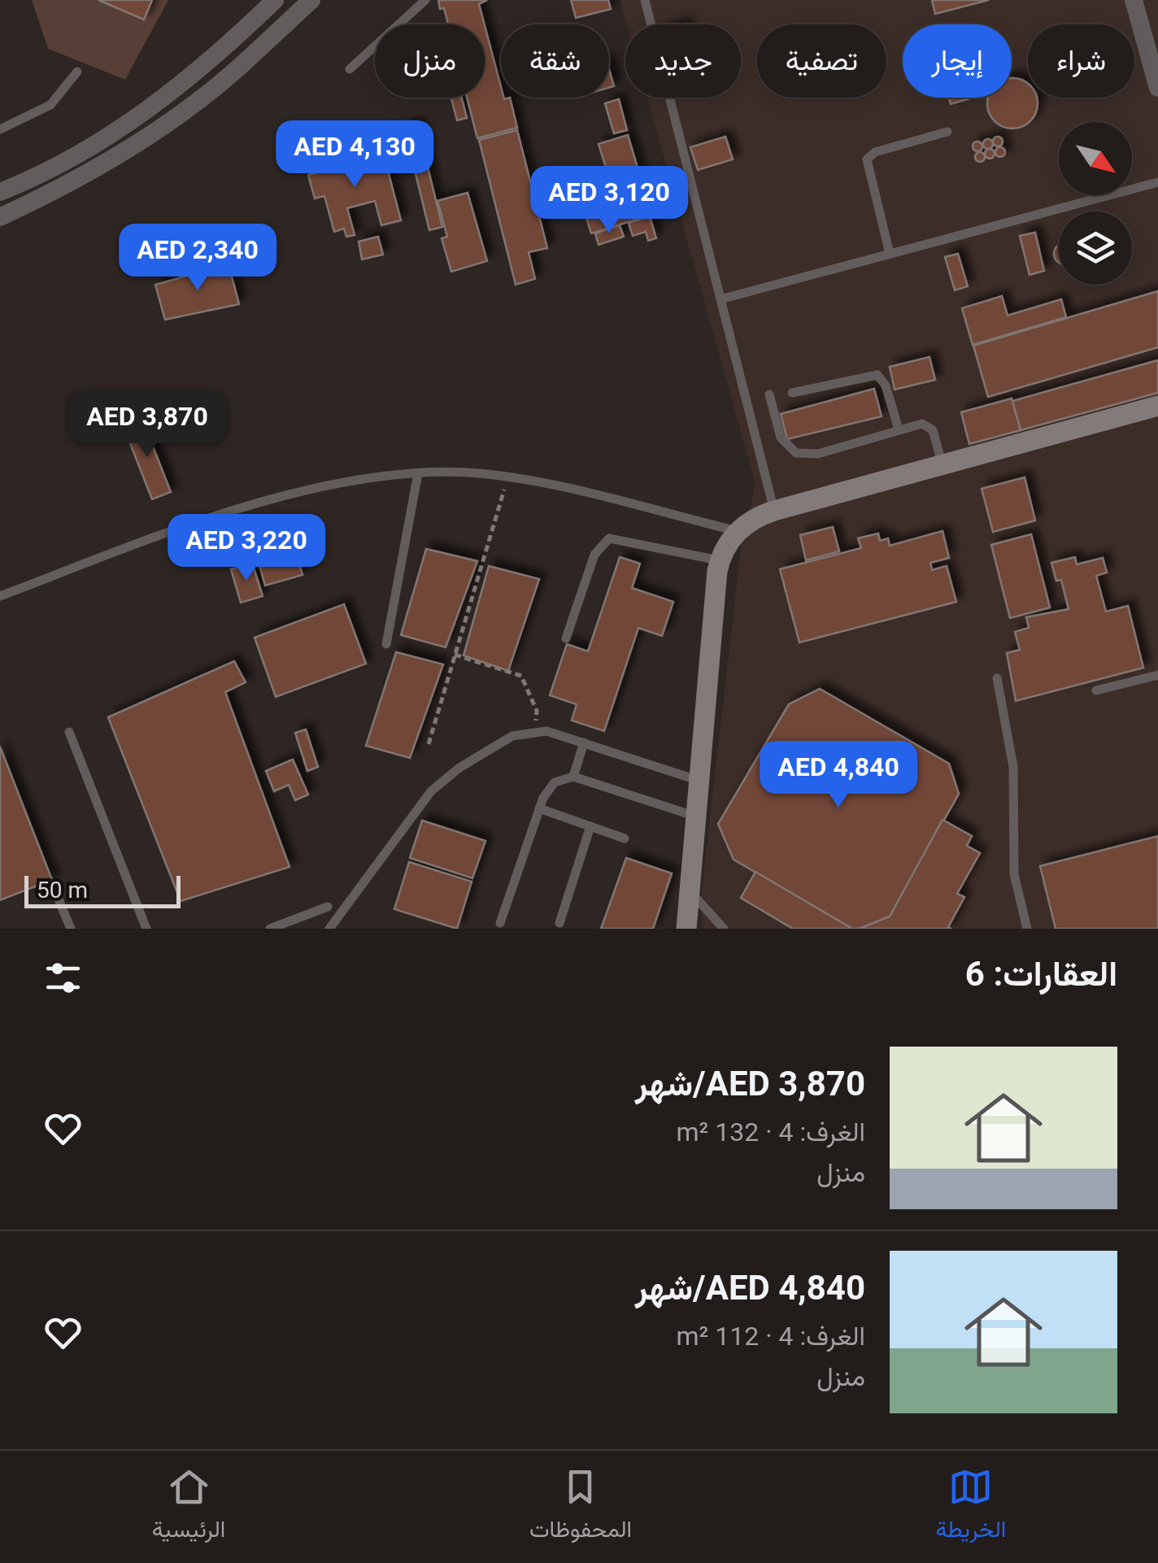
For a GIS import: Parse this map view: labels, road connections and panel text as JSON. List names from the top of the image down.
{
  "scale_bar": "50 m",
  "north": "bottom right",
  "page": {
    "chip": [
      "شراء",
      "إيجار",
      "تصفية",
      "جديد",
      "شقة",
      "منزل"
    ],
    "price": [
      "AED 4,130",
      "AED 3,120",
      "AED 2,340",
      "AED 3,870",
      "AED 3,220",
      "AED 4,840"
    ],
    "scale": "50 m",
    "heading": "العقارات: 6",
    "list": [
      {
        "name": "AED 3,870/شهر",
        "note": "الغرف: 4 · 132 m² · منزل"
      },
      {
        "name": "AED 4,840/شهر",
        "note": "الغرف: 4 · 112 m² · منزل"
      }
    ],
    "tabs": ["الخريطة", "المحفوظات", "الرئيسية"]
  }
}
